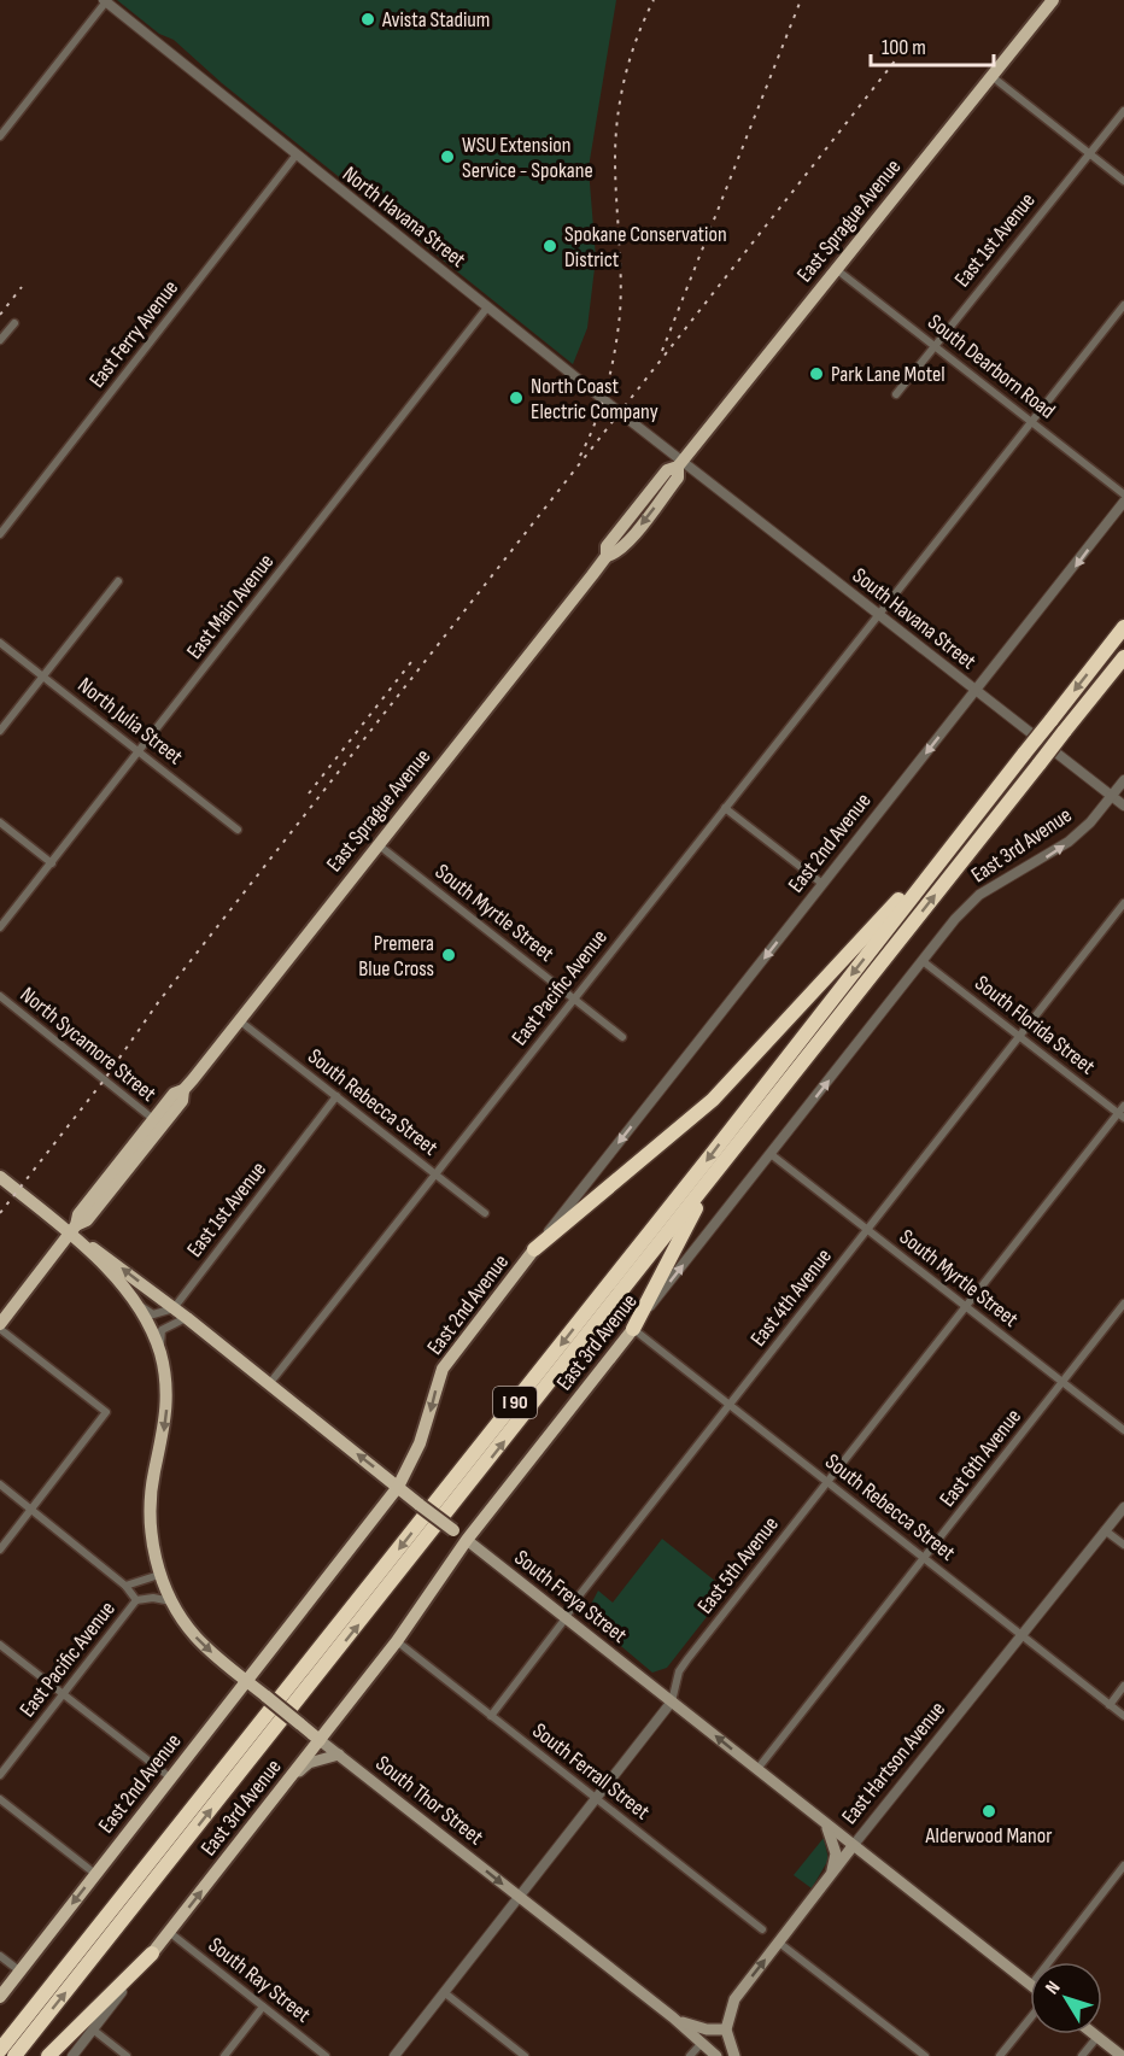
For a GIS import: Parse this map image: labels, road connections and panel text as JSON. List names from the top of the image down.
{
  "streets": {
    "highway": ["I 90"],
    "main road": [
      "East Sprague Avenue",
      "East 2nd Avenue",
      "East 3rd Avenue",
      "South Freya Street",
      "East Hartson Avenue",
      "South Thor Street"
    ],
    "street": [
      "North Havana Street",
      "East 1st Avenue",
      "East Ferry Avenue",
      "South Dearborn Road",
      "East Main Avenue",
      "South Havana Street",
      "North Julia Street",
      "South Myrtle Street",
      "East Pacific Avenue",
      "South Florida Street",
      "North Sycamore Street",
      "South Rebecca Street",
      "East 4th Avenue",
      "East 6th Avenue",
      "East 5th Avenue",
      "South Ferrall Street",
      "South Ray Street"
    ]
  },
  "crossings": [
    ["North Havana Street", "East Sprague Avenue"],
    ["North Havana Street", "East Ferry Avenue"],
    ["North Havana Street", "East Main Avenue"],
    ["North Havana Street", "South Havana Street"],
    ["East Sprague Avenue", "South Dearborn Road"],
    ["East Sprague Avenue", "South Havana Street"],
    ["East Sprague Avenue", "South Myrtle Street"],
    ["East Sprague Avenue", "North Sycamore Street"],
    ["East Sprague Avenue", "South Rebecca Street"],
    ["East Sprague Avenue", "South Freya Street"],
    ["East Sprague Avenue", "South Thor Street"],
    ["East 1st Avenue", "South Dearborn Road"],
    ["East 1st Avenue", "South Rebecca Street"],
    ["East 1st Avenue", "South Freya Street"],
    ["East Main Avenue", "North Julia Street"],
    ["South Havana Street", "East 2nd Avenue"],
    ["South Havana Street", "East 3rd Avenue"],
    ["South Havana Street", "East Pacific Avenue"],
    ["East 2nd Avenue", "South Freya Street"],
    ["East 2nd Avenue", "South Thor Street"],
    ["East 3rd Avenue", "South Myrtle Street"],
    ["East 3rd Avenue", "South Florida Street"],
    ["East 3rd Avenue", "South Rebecca Street"],
    ["East 3rd Avenue", "South Freya Street"],
    ["East 3rd Avenue", "South Ferrall Street"],
    ["East 3rd Avenue", "South Thor Street"],
    ["East 3rd Avenue", "South Ray Street"],
    ["South Myrtle Street", "East Pacific Avenue"],
    ["South Myrtle Street", "East 4th Avenue"],
    ["South Myrtle Street", "East 6th Avenue"],
    ["South Myrtle Street", "East 5th Avenue"],
    ["East Pacific Avenue", "South Rebecca Street"],
    ["East Pacific Avenue", "South Freya Street"],
    ["South Florida Street", "East 4th Avenue"],
    ["South Florida Street", "East 5th Avenue"],
    ["South Rebecca Street", "East 4th Avenue"],
    ["South Rebecca Street", "East 6th Avenue"],
    ["South Rebecca Street", "East 5th Avenue"],
    ["South Rebecca Street", "East Hartson Avenue"],
    ["East 4th Avenue", "South Freya Street"],
    ["East 4th Avenue", "South Ferrall Street"],
    ["East 6th Avenue", "South Freya Street"],
    ["East 5th Avenue", "South Freya Street"],
    ["East 5th Avenue", "South Ferrall Street"],
    ["East 5th Avenue", "South Thor Street"],
    ["South Freya Street", "East Hartson Avenue"],
    ["South Freya Street", "South Thor Street"]
  ],
  "one_way": ["East 2nd Avenue", "East 3rd Avenue", "South Thor Street"],
  "places": [
    "Avista Stadium",
    "WSU Extension Service - Spokane",
    "Spokane Conservation District",
    "Park Lane Motel",
    "North Coast Electric Company",
    "Premera Blue Cross",
    "Alderwood Manor"
  ],
  "scale_bar": "100 m",
  "north": "top left"
}
